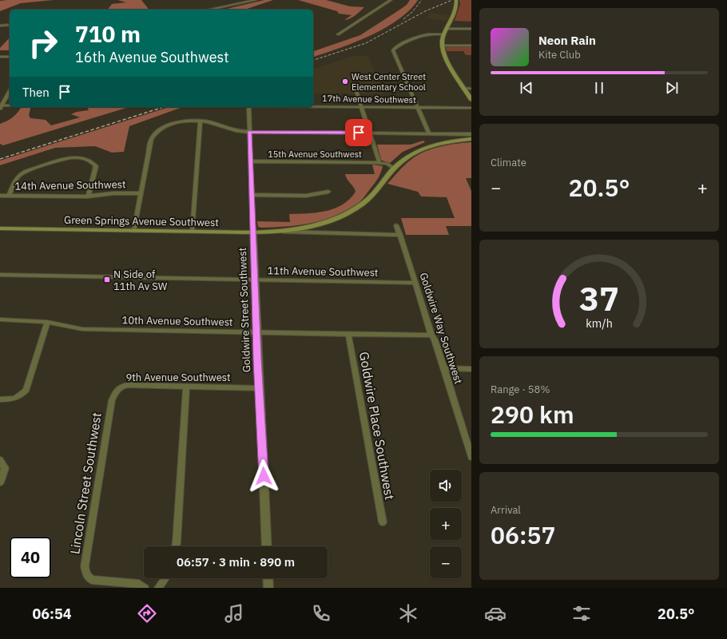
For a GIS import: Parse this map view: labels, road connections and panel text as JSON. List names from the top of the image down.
{
  "streets": {
    "main road": ["Green Springs Avenue Southwest"],
    "street": [
      "17th Avenue Southwest",
      "15th Avenue Southwest",
      "14th Avenue Southwest",
      "11th Avenue Southwest",
      "Goldwire Street Southwest",
      "10th Avenue Southwest",
      "Goldwire Way Southwest",
      "9th Avenue Southwest",
      "Goldwire Place Southwest",
      "Lincoln Street Southwest"
    ]
  },
  "crossings": [
    ["15th Avenue Southwest", "Green Springs Avenue Southwest"],
    ["15th Avenue Southwest", "Goldwire Street Southwest"],
    ["Green Springs Avenue Southwest", "Goldwire Street Southwest"],
    ["Green Springs Avenue Southwest", "Goldwire Way Southwest"],
    ["11th Avenue Southwest", "Goldwire Street Southwest"],
    ["11th Avenue Southwest", "Goldwire Way Southwest"],
    ["Goldwire Street Southwest", "10th Avenue Southwest"],
    ["Goldwire Street Southwest", "9th Avenue Southwest"],
    ["10th Avenue Southwest", "Goldwire Way Southwest"],
    ["10th Avenue Southwest", "Goldwire Place Southwest"],
    ["9th Avenue Southwest", "Lincoln Street Southwest"]
  ],
  "places": {
    "other": ["West Center Street Elementary School"],
    "transit": ["N Side of 11th Av SW"]
  },
  "page": {
    "turn": ["710 m", "16th Avenue Southwest"],
    "song": ["Neon Rain", "Kite Club"],
    "then": "Then",
    "tile": [
      "Climate",
      ["Range · 58%", "290 km"],
      ["Arrival", "06:57"]
    ],
    "heat": ["−", "20.5°", "+"],
    "map_buttons": ["+", "−"],
    "limit": "40",
    "trip": "06:57 · 3 min · 890 m",
    "tabs": ["06:54", "20.5°"],
    "gauge": ["37", "km/h"]
  }
}
